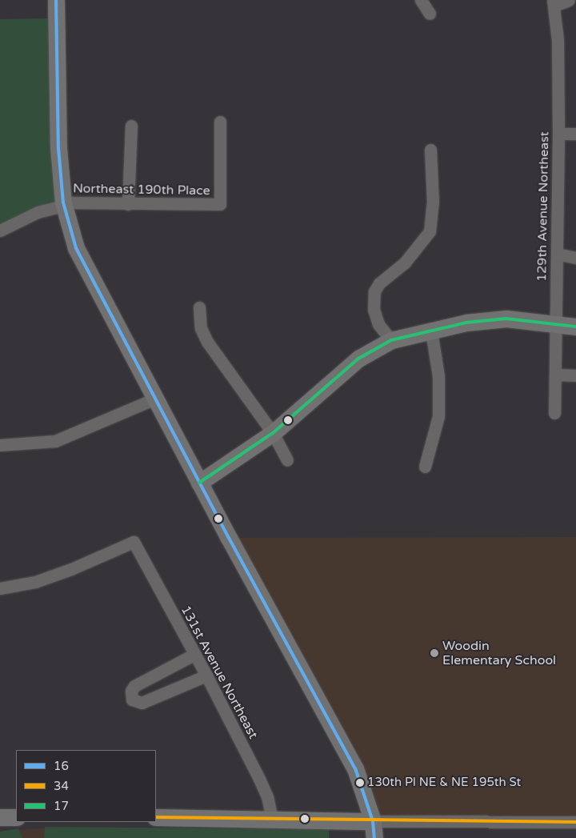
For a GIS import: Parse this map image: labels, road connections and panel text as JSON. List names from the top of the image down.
{
  "streets": {
    "street": ["Northeast 190th Place", "129th Avenue Northeast", "131st Avenue Northeast"]
  },
  "places": ["Woodin Elementary School", "130th Pl NE & NE 195th St"],
  "lines": ["transit line 16", "transit line 17", "transit line 34"],
  "legend": ["16", "34", "17"]
}
